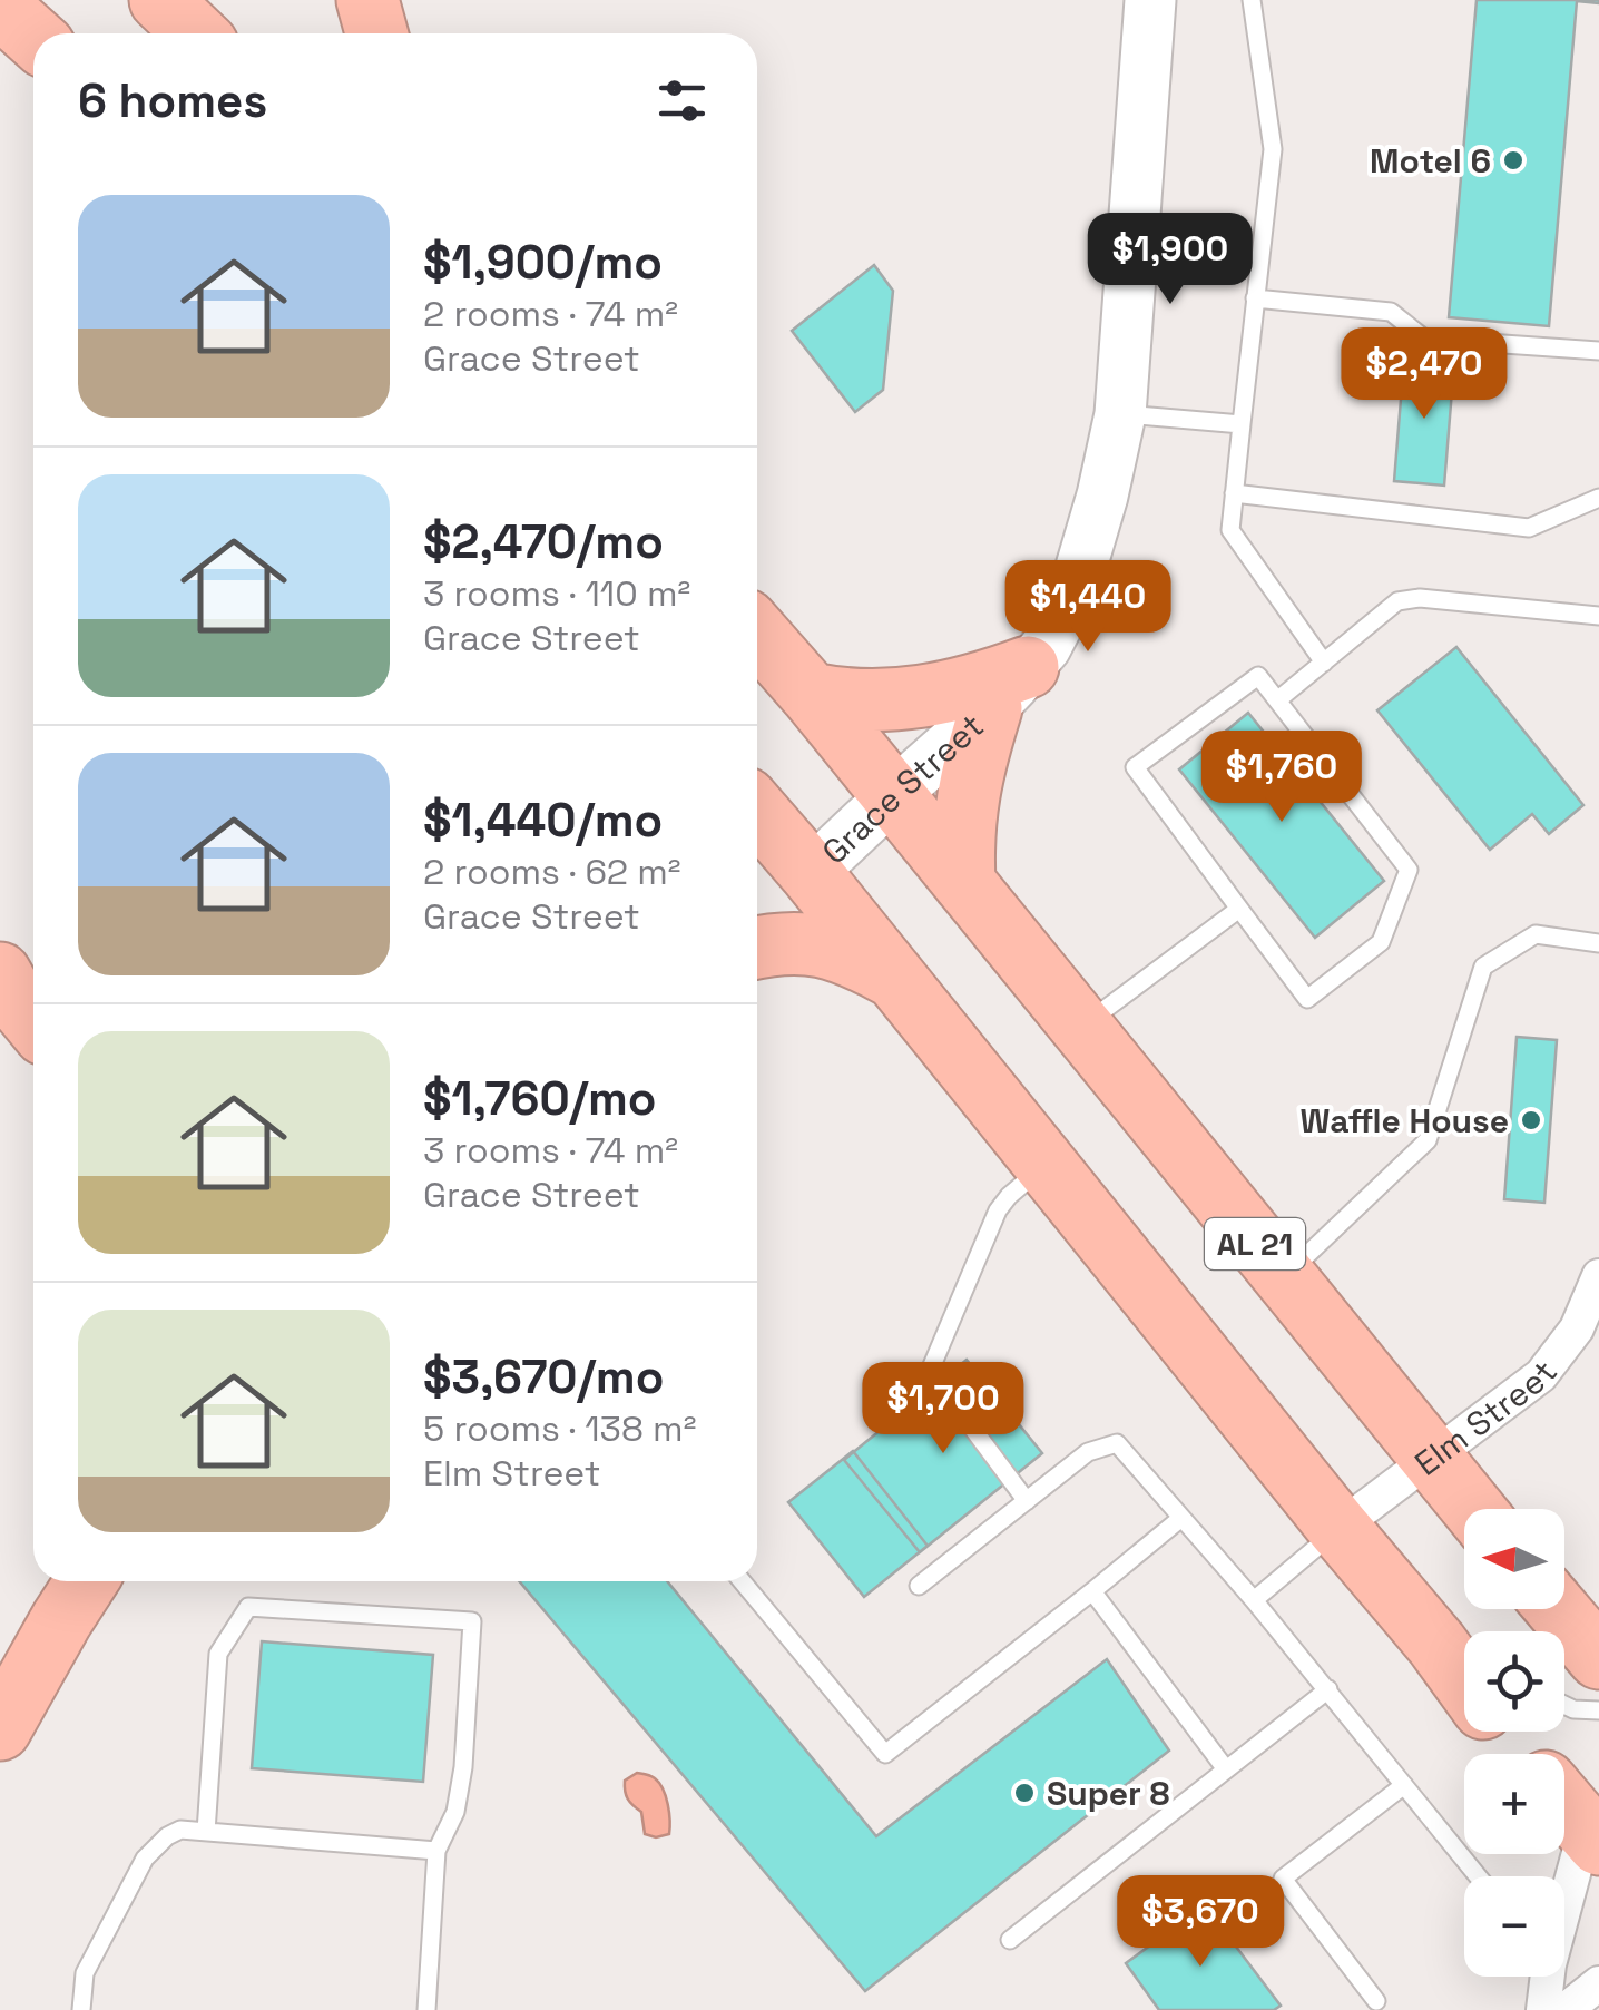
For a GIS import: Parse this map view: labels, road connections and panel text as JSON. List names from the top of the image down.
{
  "streets": {
    "highway": ["AL 21"],
    "street": ["Grace Street", "Elm Street"]
  },
  "crossings": [
    ["Grace Street", "AL 21"],
    ["AL 21", "Elm Street"]
  ],
  "places": ["Motel 6", "Waffle House", "Super 8"],
  "north": "left",
  "page": {
    "heading": "6 homes",
    "list": [
      {
        "name": "$1,900/mo",
        "note": "2 rooms · 74 m² · Grace Street"
      },
      {
        "name": "$2,470/mo",
        "note": "3 rooms · 110 m² · Grace Street"
      },
      {
        "name": "$1,440/mo",
        "note": "2 rooms · 62 m² · Grace Street"
      },
      {
        "name": "$1,760/mo",
        "note": "3 rooms · 74 m² · Grace Street"
      },
      {
        "name": "$3,670/mo",
        "note": "5 rooms · 138 m² · Elm Street"
      }
    ],
    "price": [
      "$1,900",
      "$2,470",
      "$1,440",
      "$1,760",
      "$1,700",
      "$3,670"
    ],
    "map_buttons": ["+", "−"]
  }
}
